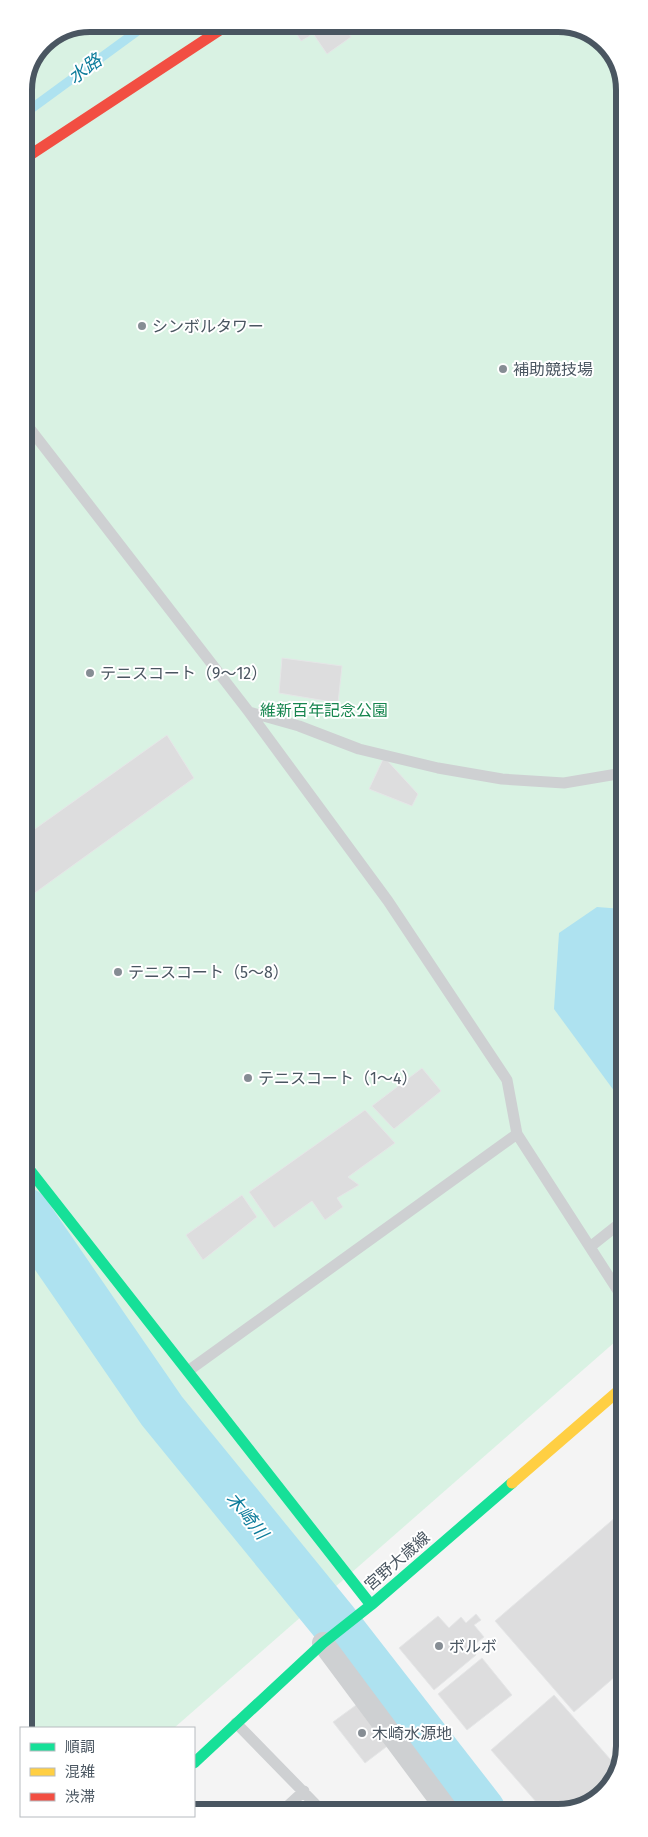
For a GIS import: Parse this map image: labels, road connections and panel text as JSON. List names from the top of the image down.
{
  "streets": {
    "street": ["宮野大歳線"]
  },
  "water": ["水路", "木崎川"],
  "parks": ["維新百年記念公園"],
  "places": [
    "シンボルタワー",
    "補助競技場",
    "テニスコート（9～12）",
    "テニスコート（5～8）",
    "テニスコート（1～4）",
    "ボルボ",
    "木崎水源地"
  ],
  "legend": ["順調", "混雑", "渋滞"]
}
